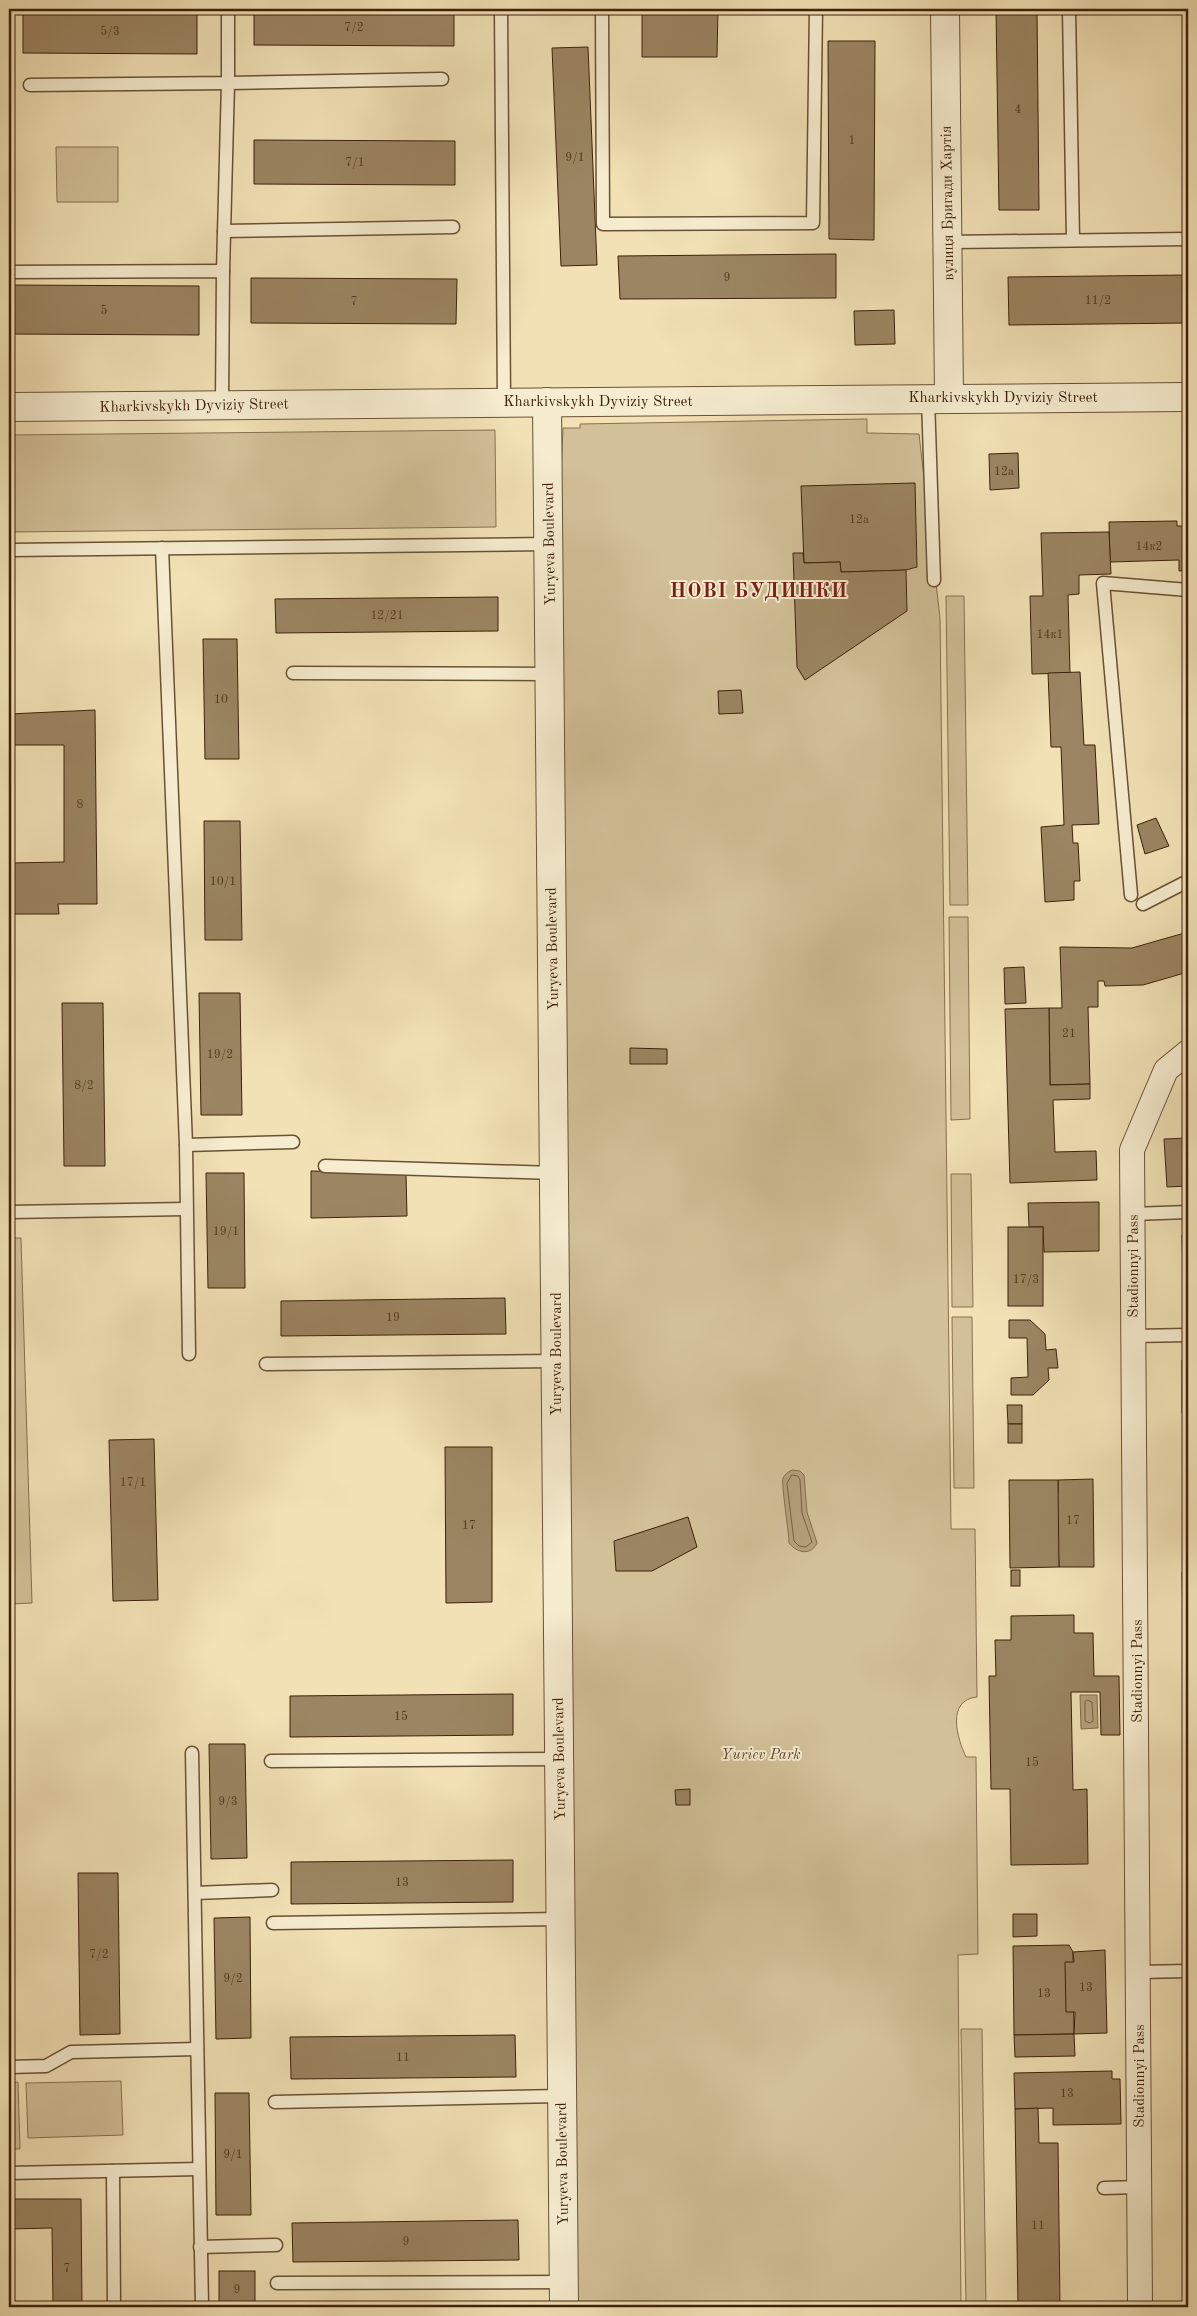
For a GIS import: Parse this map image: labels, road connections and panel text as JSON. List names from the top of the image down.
{
  "streets": {
    "street": [
      "вулиця Бригади Хартія",
      "Kharkivskykh Dyviziy Street",
      "Yuryeva Boulevard",
      "Stadionnyi Pass"
    ]
  },
  "crossings": [
    ["вулиця Бригади Хартія", "Kharkivskykh Dyviziy Street"],
    ["Kharkivskykh Dyviziy Street", "Yuryeva Boulevard"]
  ],
  "districts": ["НОВІ БУДИНКИ"],
  "parks": ["Yuriev Park"],
  "house_numbers": [
    "7/2",
    "5/3",
    "4",
    "1",
    "9/1",
    "7/1",
    "9",
    "11/2",
    "7",
    "5",
    "12а",
    "12а",
    "14к2",
    "12/21",
    "14к1",
    "10",
    "8",
    "10/1",
    "21",
    "19/2",
    "8/2",
    "19/1",
    "17/3",
    "19",
    "17/1",
    "17",
    "17",
    "15",
    "15",
    "9/3",
    "13",
    "7/2",
    "9/2",
    "13",
    "13",
    "11",
    "13",
    "9/1",
    "11",
    "9",
    "7",
    "9"
  ]
}
